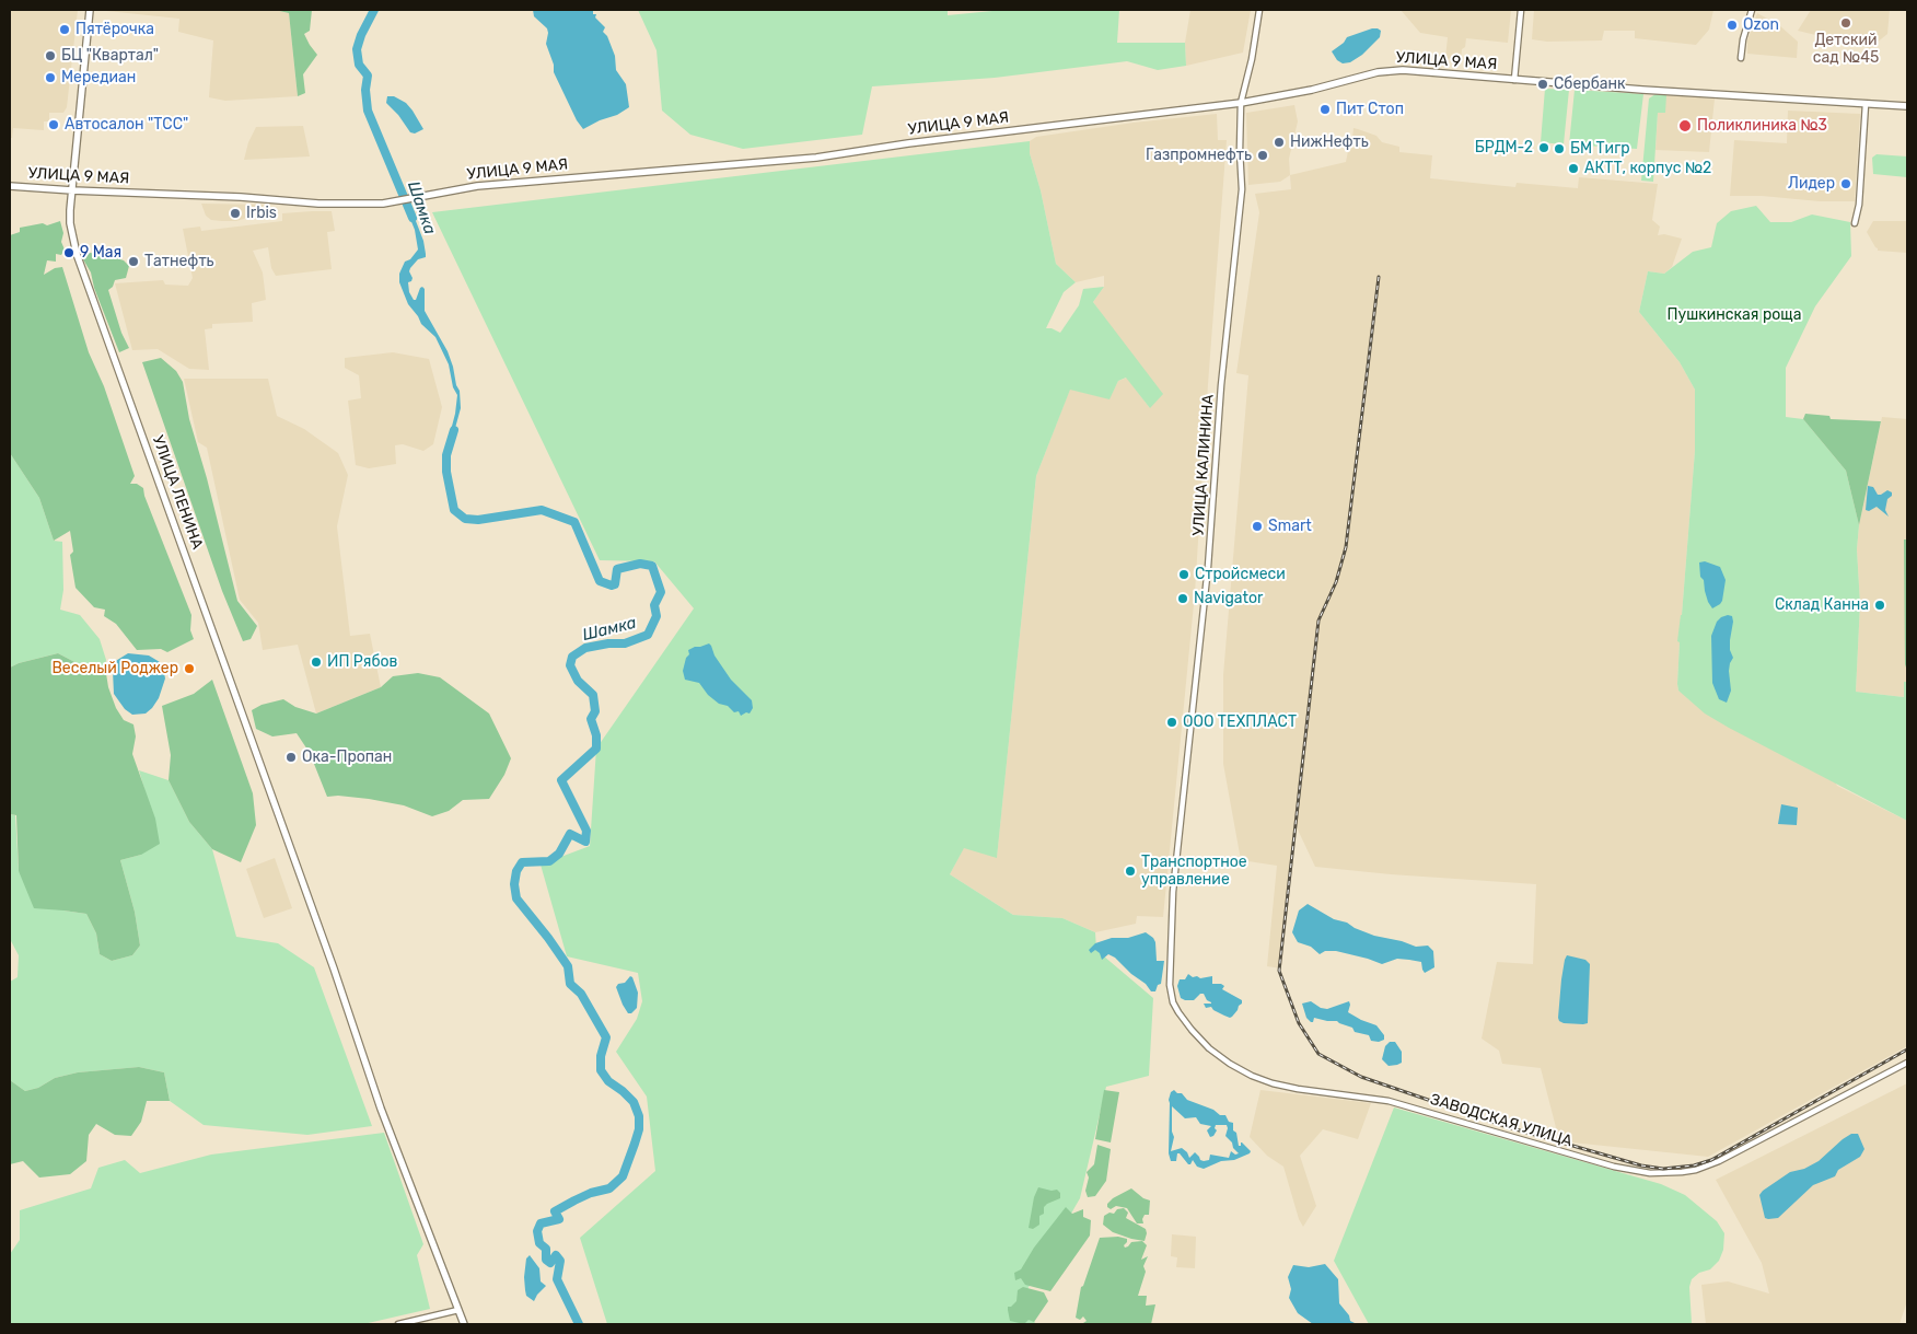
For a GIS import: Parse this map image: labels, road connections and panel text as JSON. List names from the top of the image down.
{
  "streets": {
    "main road": ["УЛИЦА 9 МАЯ", "УЛИЦА ЛЕНИНА"],
    "street": ["УЛИЦА КАЛИНИНА", "ЗАВОДСКАЯ УЛИЦА"]
  },
  "crossings": [
    ["УЛИЦА 9 МАЯ", "УЛИЦА КАЛИНИНА"],
    ["УЛИЦА 9 МАЯ", "УЛИЦА ЛЕНИНА"],
    ["УЛИЦА КАЛИНИНА", "ЗАВОДСКАЯ УЛИЦА"]
  ],
  "water": ["Шамка"],
  "parks": ["Пушкинская роща"],
  "places": [
    "Детский сад №45",
    "Ozon",
    "Пятёрочка",
    "БЦ \"Квартал\"",
    "Мередиан",
    "Сбербанк",
    "Пит Стоп",
    "Автосалон \"ТСС\"",
    "Поликлиника №3",
    "НижНефть",
    "БРДМ-2",
    "БМ Тигр",
    "Газпромнефть",
    "АКТТ, корпус №2",
    "Лидер",
    "Irbis",
    "9 Мая",
    "Татнефть",
    "Smart",
    "Стройсмеси",
    "Navigator",
    "Склад Канна",
    "ИП Рябов",
    "Веселый Роджер",
    "ООО ТЕХПЛАСТ",
    "Ока-Пропан",
    "Транспортное управление"
  ]
}
